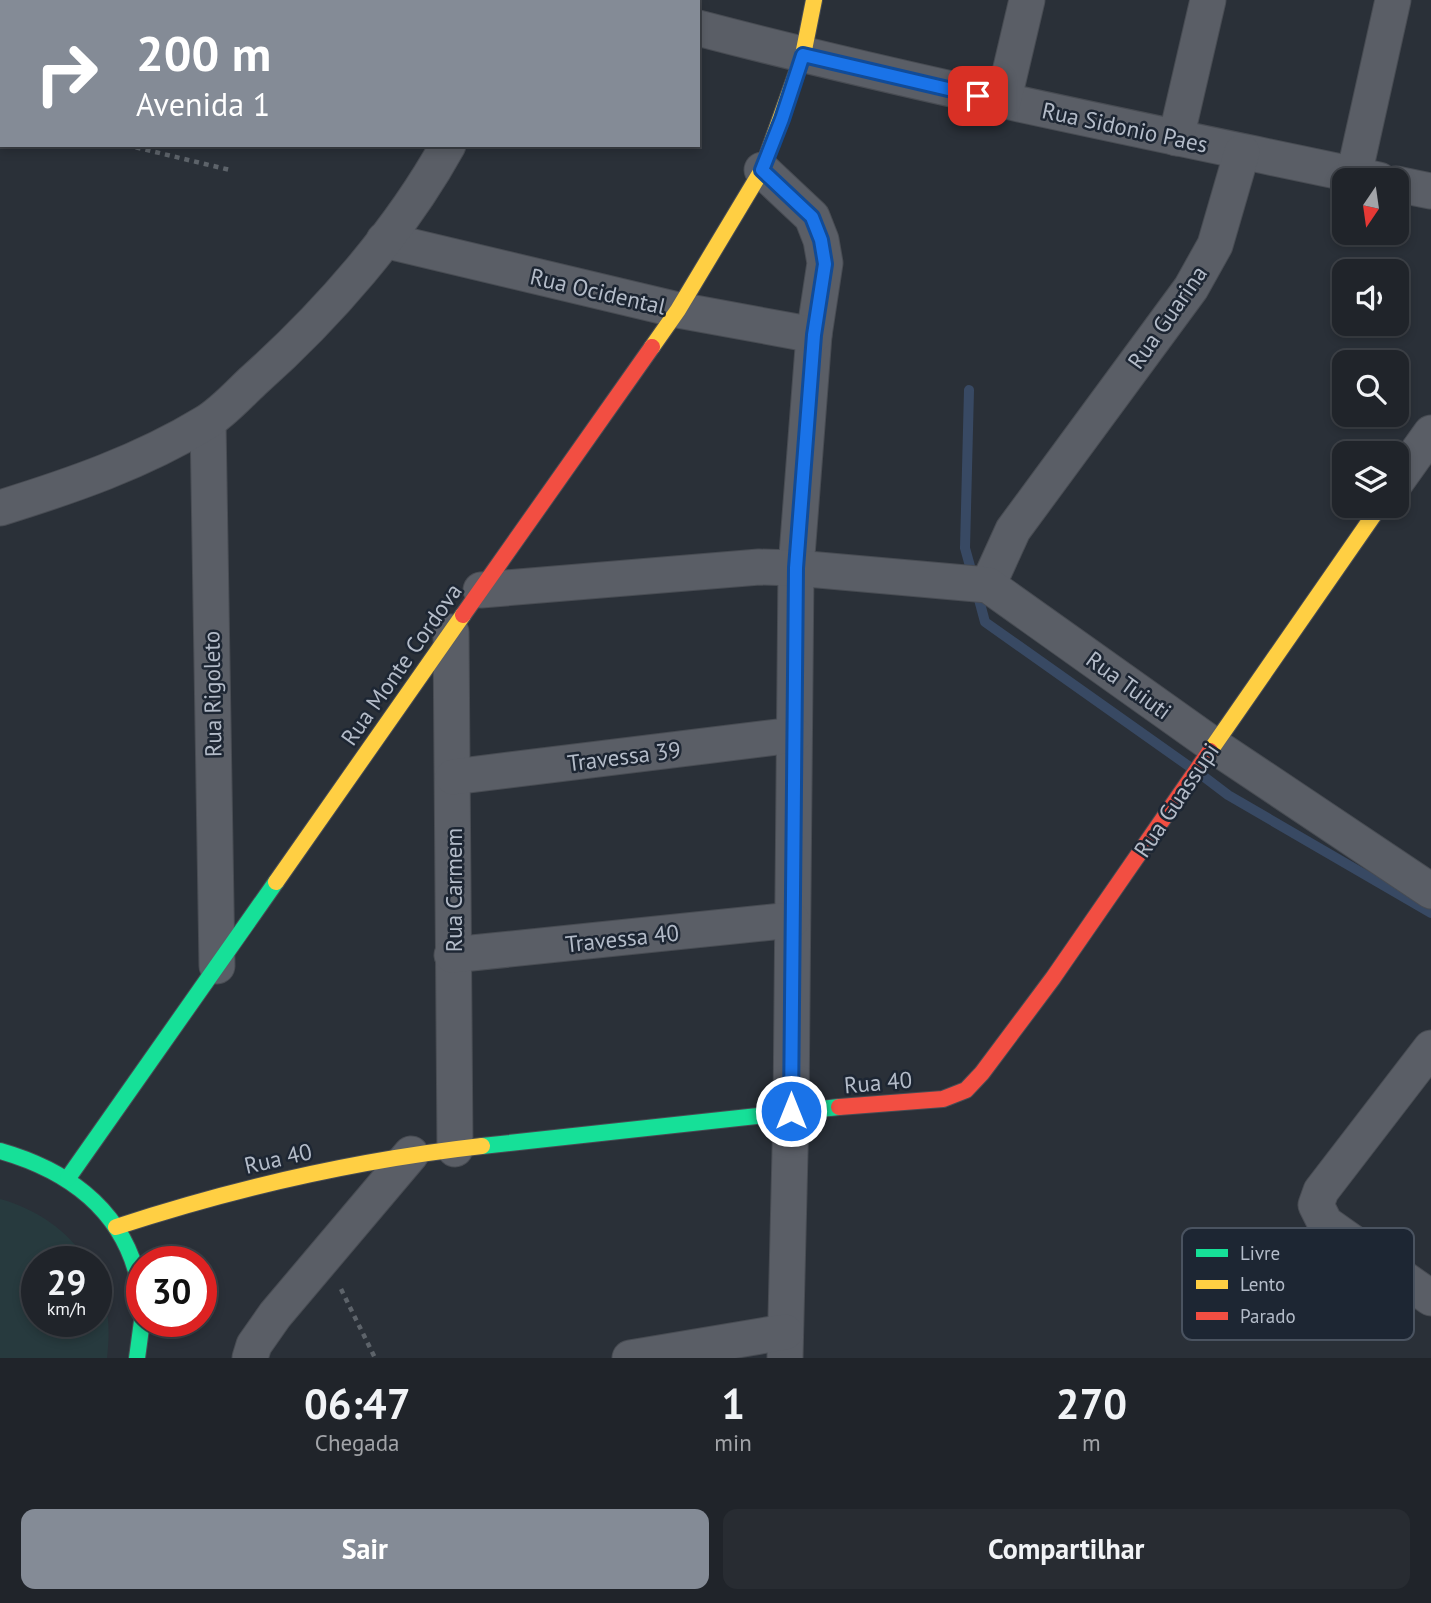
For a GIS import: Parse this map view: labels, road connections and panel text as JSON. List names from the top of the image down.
{
  "streets": {
    "street": [
      "Rua Sidonio Paes",
      "Rua Ocidental",
      "Rua Guarina",
      "Rua Monte Cordova",
      "Rua Tuiuti",
      "Rua Rigoleto",
      "Travessa 39",
      "Rua Guassupi",
      "Rua Carmem",
      "Travessa 40",
      "Rua 40"
    ]
  },
  "crossings": [
    ["Rua Sidonio Paes", "Rua Guarina"],
    ["Rua Sidonio Paes", "Rua Monte Cordova"],
    ["Rua Ocidental", "Rua Monte Cordova"],
    ["Rua Guarina", "Rua Tuiuti"],
    ["Rua Monte Cordova", "Rua Rigoleto"],
    ["Rua Monte Cordova", "Rua Carmem"],
    ["Rua Tuiuti", "Rua Guassupi"],
    ["Travessa 39", "Rua Carmem"],
    ["Rua Guassupi", "Rua 40"],
    ["Rua Carmem", "Travessa 40"],
    ["Rua Carmem", "Rua 40"]
  ],
  "legend": ["Livre", "Lento", "Parado"],
  "north": "bottom",
  "page": {
    "turn": ["200 m", "Avenida 1"],
    "speed": "29 km/h",
    "limit": "30",
    "eta": [
      "06:47",
      "Chegada",
      "1",
      "min",
      "270",
      "m"
    ],
    "buttons": ["Sair", "Compartilhar"]
  }
}
